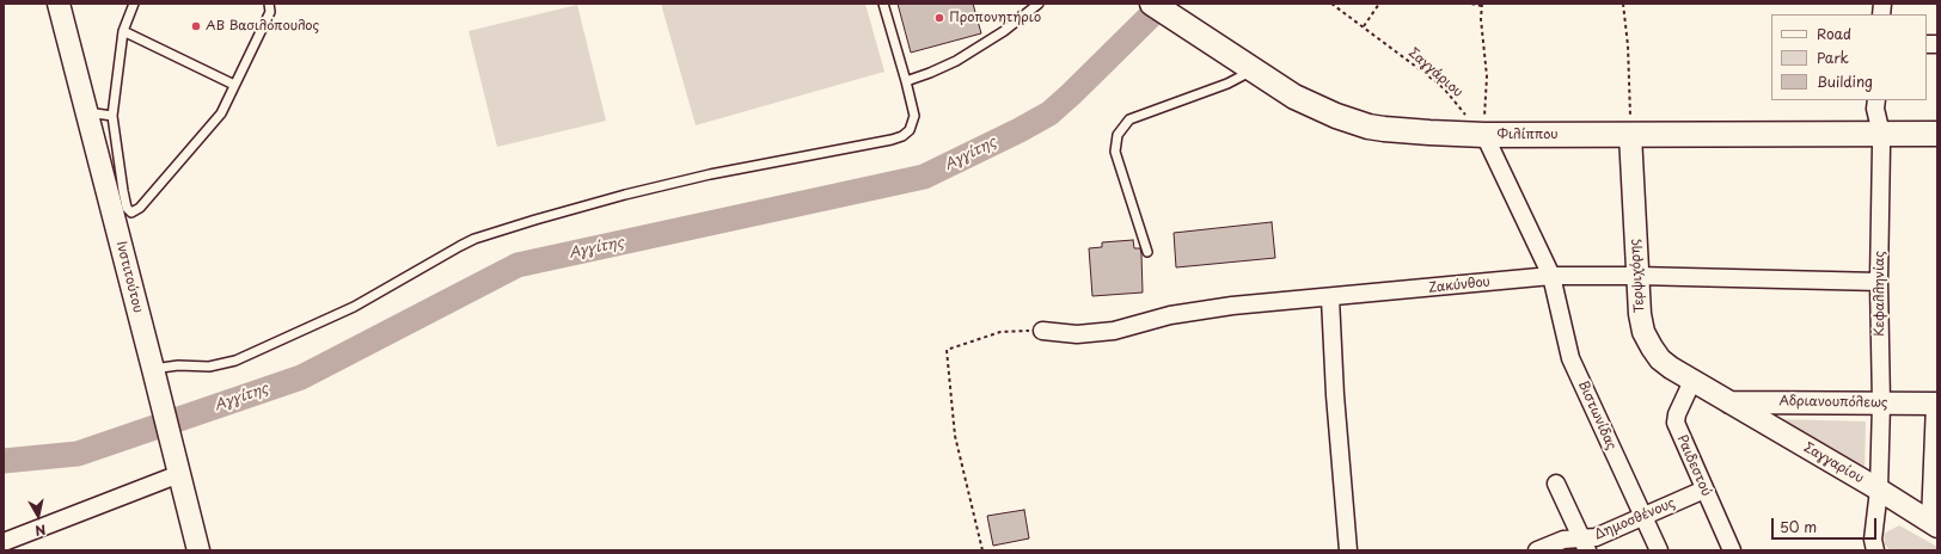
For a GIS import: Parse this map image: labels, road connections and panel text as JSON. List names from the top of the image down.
{
  "streets": {
    "main road": ["Φιλίππου"],
    "street": [
      "Τερψιχόρης",
      "Ινστιτούτου",
      "Ζακύνθου",
      "Κεφαλληνίας",
      "Αδριανουπόλεως",
      "Βιστωνίδας",
      "Σαγγαρίου",
      "Ραιδεστού",
      "Δημοσθένους"
    ],
    "path": ["Σαγγάριου"]
  },
  "crossings": [
    ["Σαγγάριου", "Φιλίππου"],
    ["Σαγγάριου", "Βιστωνίδας"],
    ["Φιλίππου", "Τερψιχόρης"],
    ["Φιλίππου", "Κεφαλληνίας"],
    ["Φιλίππου", "Βιστωνίδας"],
    ["Τερψιχόρης", "Ζακύνθου"],
    ["Τερψιχόρης", "Αδριανουπόλεως"],
    ["Τερψιχόρης", "Σαγγαρίου"],
    ["Τερψιχόρης", "Ραιδεστού"],
    ["Ζακύνθου", "Κεφαλληνίας"],
    ["Ζακύνθου", "Βιστωνίδας"],
    ["Κεφαλληνίας", "Αδριανουπόλεως"],
    ["Κεφαλληνίας", "Σαγγαρίου"],
    ["Αδριανουπόλεως", "Σαγγαρίου"],
    ["Βιστωνίδας", "Δημοσθένους"],
    ["Ραιδεστού", "Δημοσθένους"]
  ],
  "water": ["Αγγίτης"],
  "places": ["Προπονητήριο", "ΑΒ Βασιλόπουλος"],
  "legend": ["Road", "Park", "Building"],
  "scale_bar": "50 m",
  "north": "bottom"
}
